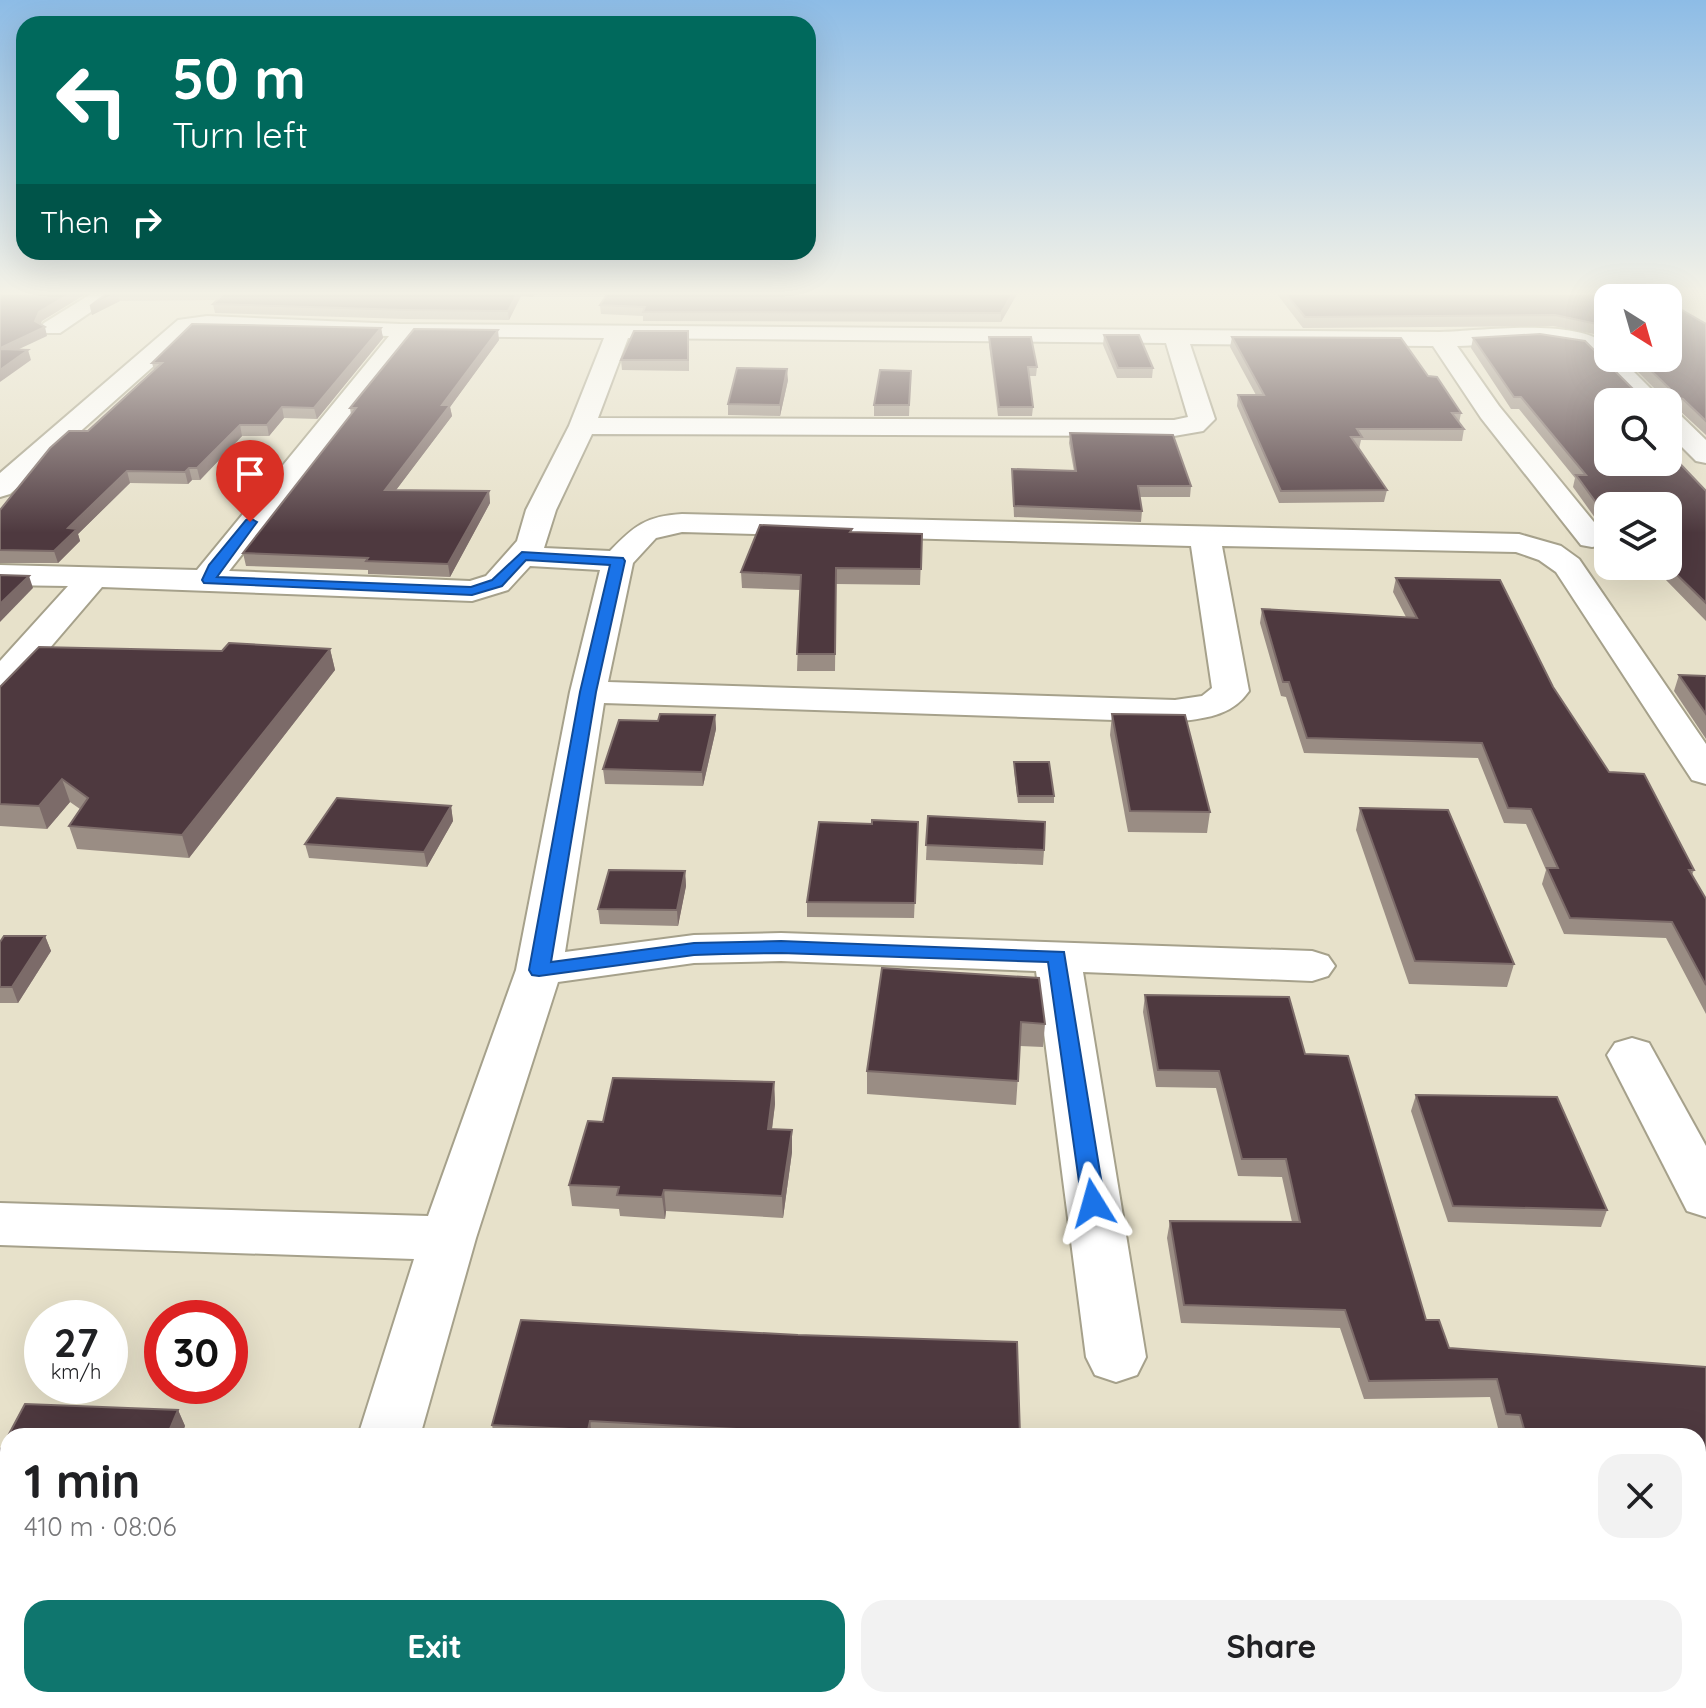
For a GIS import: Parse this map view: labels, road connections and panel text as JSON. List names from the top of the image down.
{
  "north": "bottom right",
  "page": {
    "turn": ["50 m", "Turn left"],
    "then": "Then",
    "speed": "27 km/h",
    "limit": "30",
    "heading": ["1 min", "410 m · 08:06"],
    "buttons": ["Exit", "Share"]
  }
}
